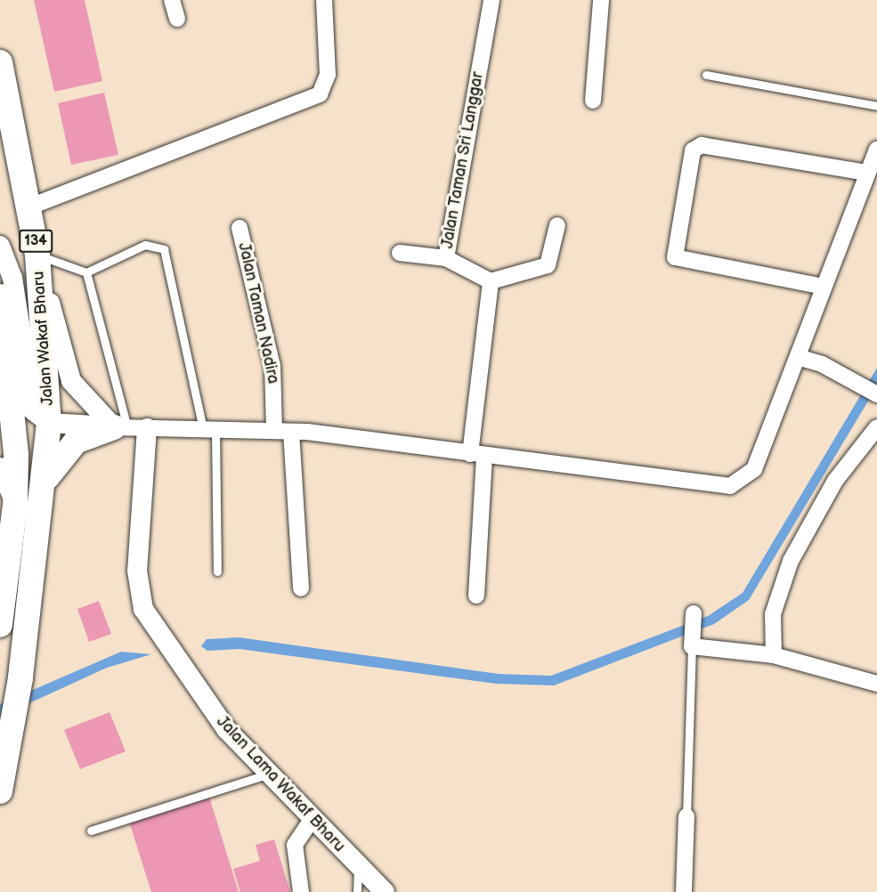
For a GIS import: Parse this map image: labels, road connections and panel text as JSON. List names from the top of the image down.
{
  "streets": {
    "main road": ["134", "Jalan Wakaf Bharu"],
    "street": ["Jalan Taman Sri Langgar", "Jalan Taman Nadira", "Jalan Lama Wakaf Bharu"]
  },
  "crossings": [
    ["Jalan Wakaf Bharu", "Jalan Lama Wakaf Bharu"]
  ]
}
